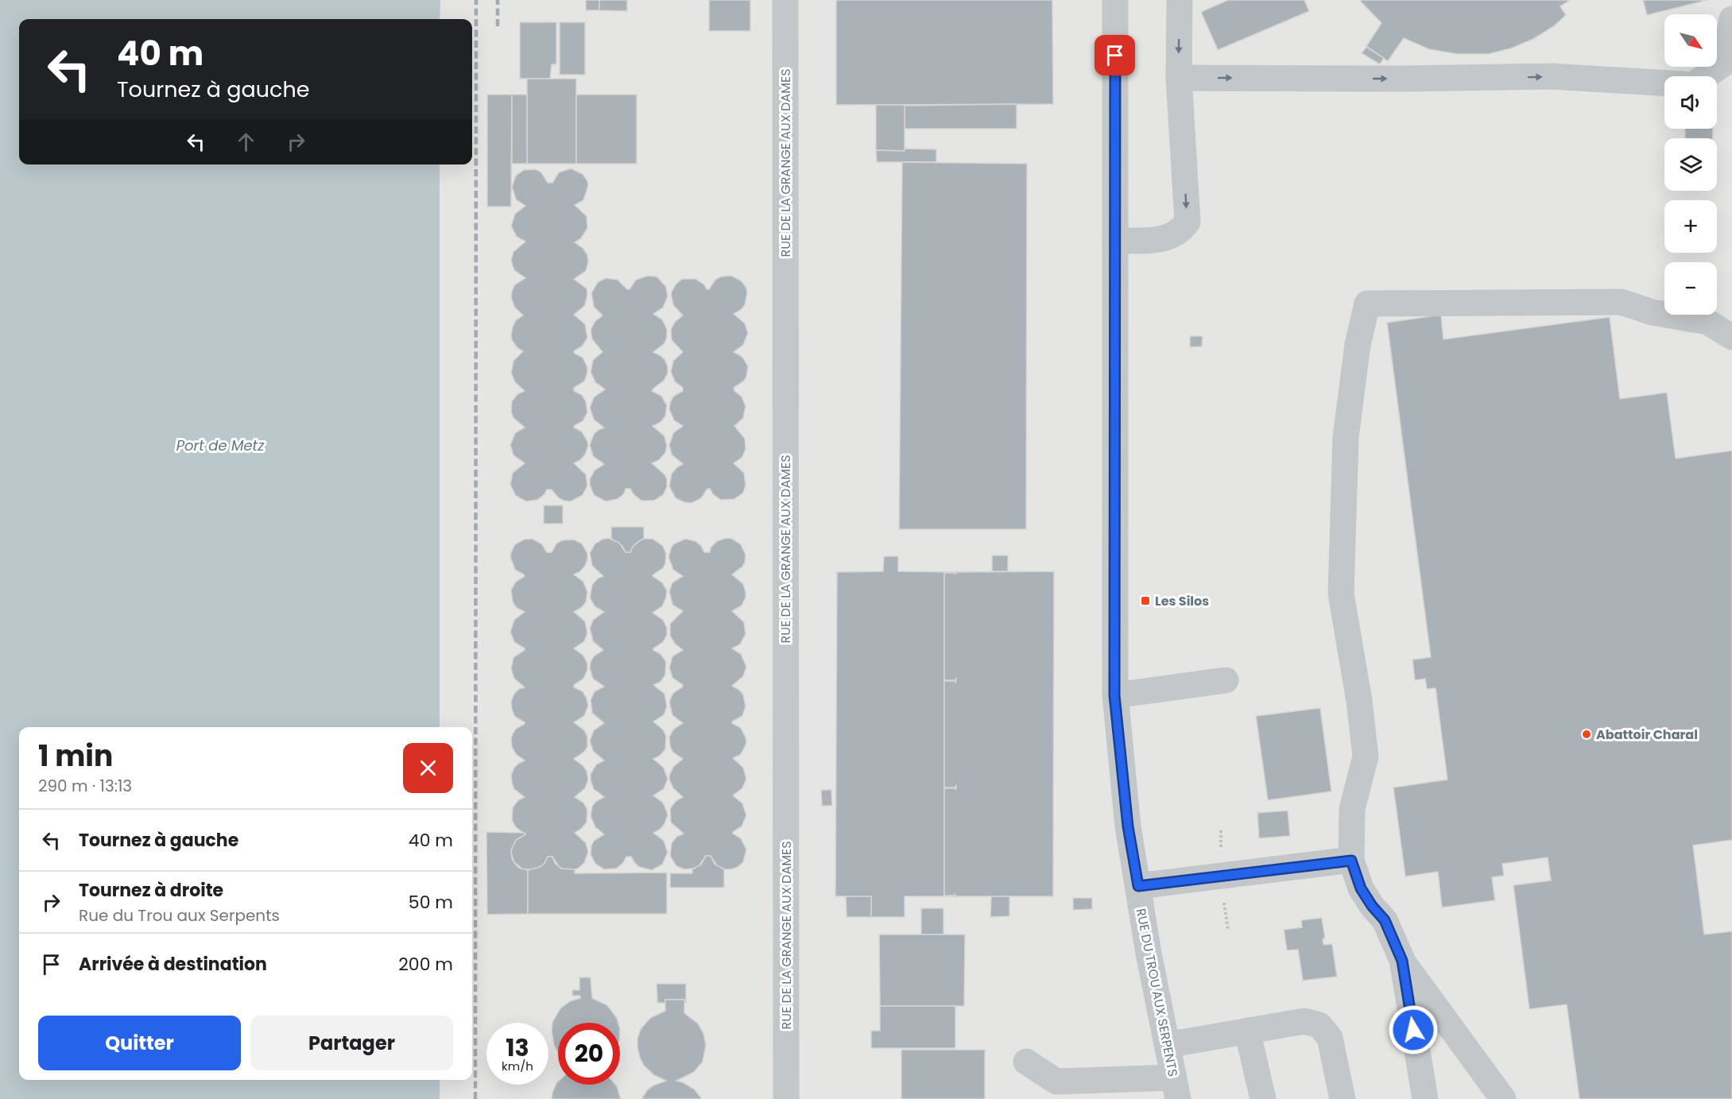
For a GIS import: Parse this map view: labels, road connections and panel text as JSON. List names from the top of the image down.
{
  "streets": {
    "street": ["RUE DE LA GRANGE AUX DAMES", "RUE DU TROU AUX SERPENTS"]
  },
  "water": ["Port de Metz"],
  "places": {
    "transit": ["Les Silos"],
    "other": ["Abattoir Charal"]
  },
  "north": "bottom right",
  "page": {
    "map_buttons": ["+", "−"],
    "turn": ["40 m", "Tournez à gauche"],
    "heading": ["1 min", "290 m · 13:13"],
    "list": [
      {
        "name": "Tournez à gauche",
        "value": "40 m"
      },
      {
        "name": "Tournez à droite",
        "note": "Rue du Trou aux Serpents",
        "value": "50 m"
      },
      {
        "name": "Arrivée à destination",
        "value": "200 m"
      }
    ],
    "buttons": ["Quitter", "Partager"],
    "speed": "13 km/h",
    "limit": "20"
  }
}
